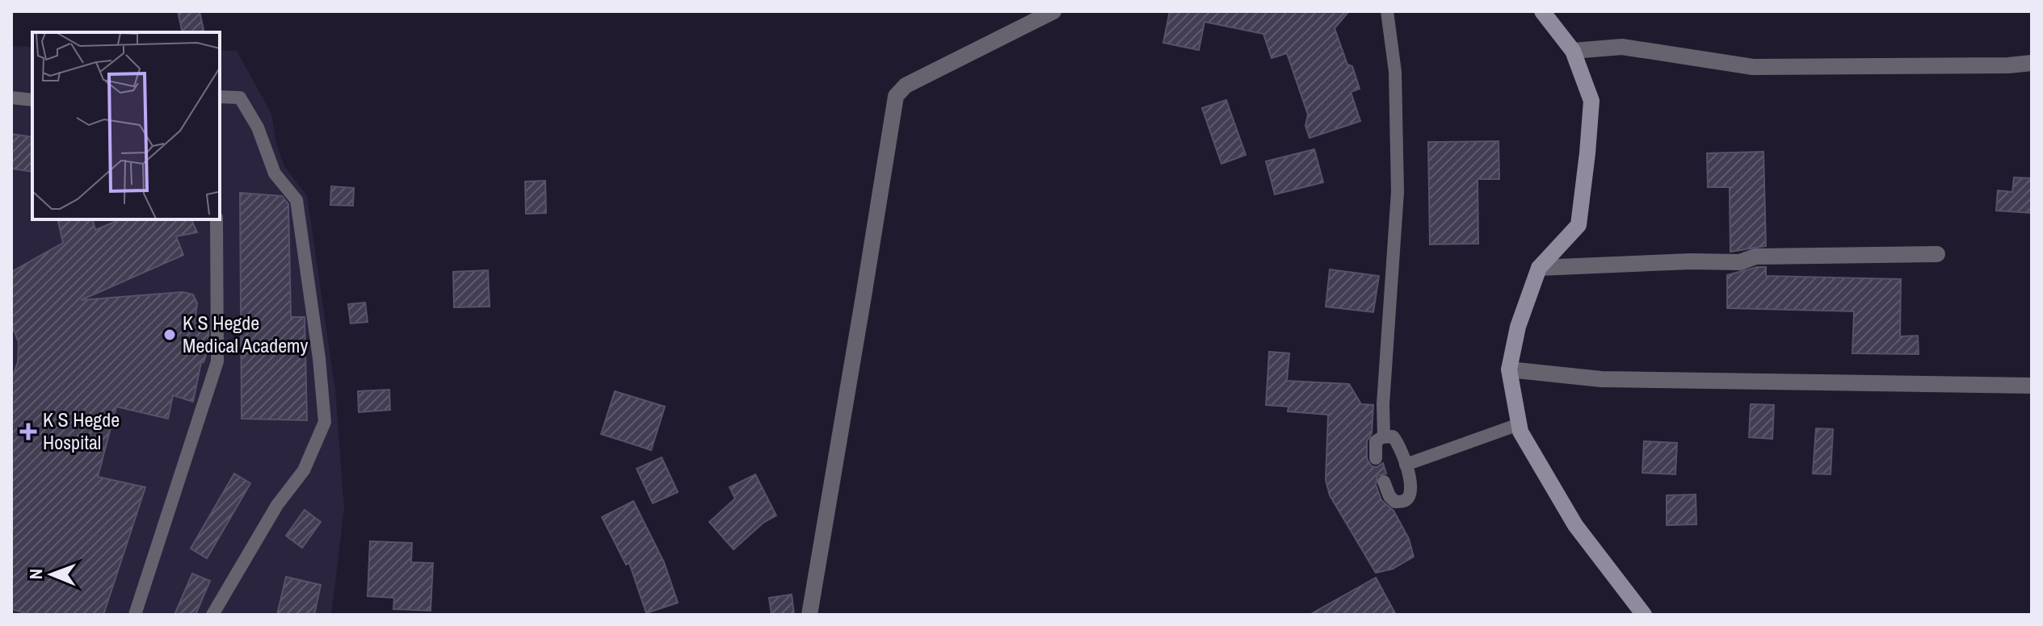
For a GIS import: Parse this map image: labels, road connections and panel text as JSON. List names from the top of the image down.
{
  "places": {
    "other": ["K S Hegde Medical Academy"],
    "health": ["K S Hegde Hospital"]
  },
  "north": "left"
}
